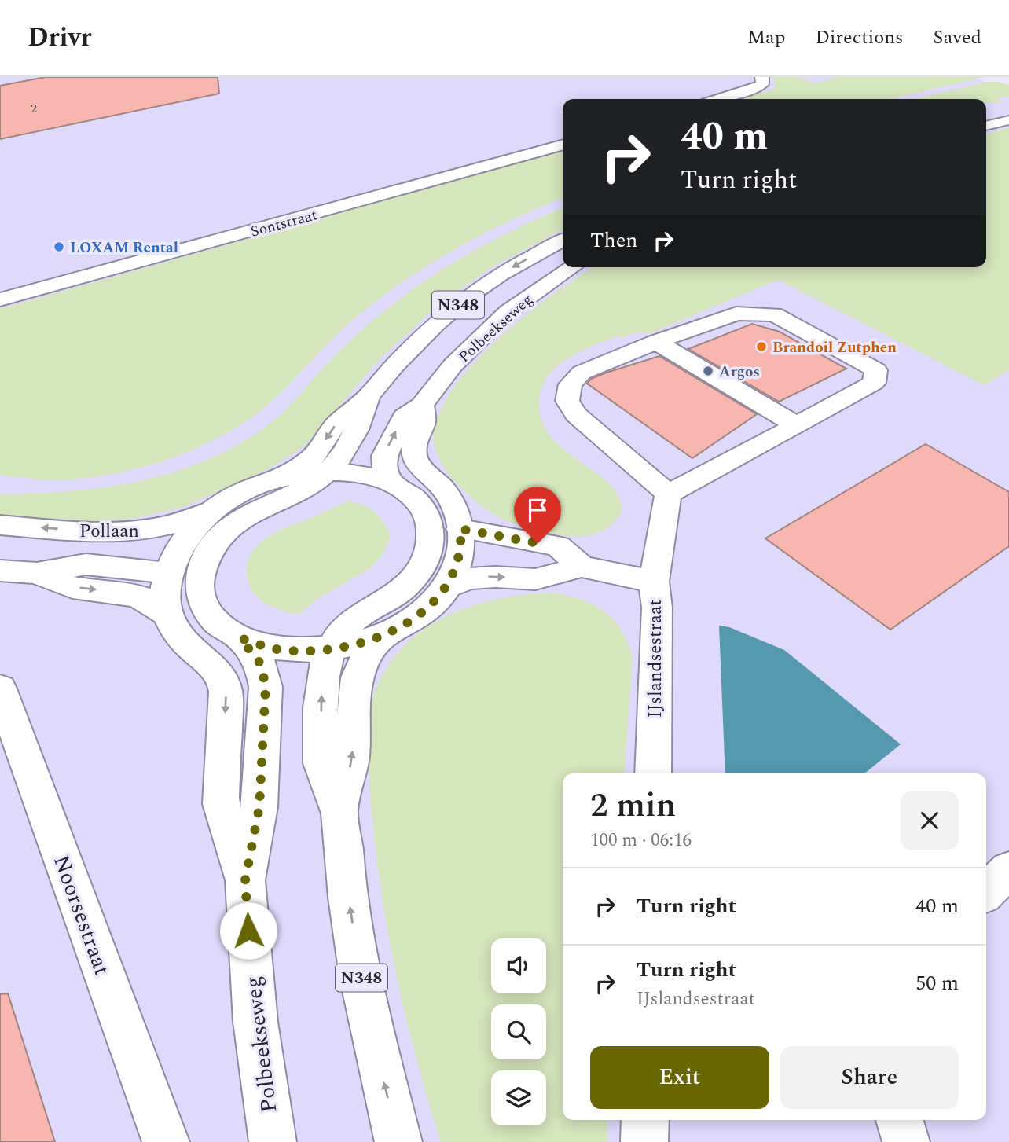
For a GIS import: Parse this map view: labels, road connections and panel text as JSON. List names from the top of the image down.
{
  "streets": {
    "main road": [
      "Sontstraat",
      "N348",
      "Polbeekseweg",
      "Pollaan",
      "IJslandsestraat",
      "Noorsestraat"
    ]
  },
  "crossings": [
    ["N348", "Polbeekseweg"],
    ["N348", "Pollaan"],
    ["N348", "IJslandsestraat"],
    ["Polbeekseweg", "Pollaan"]
  ],
  "places": ["LOXAM Rental", "Brandoil Zutphen", "Argos"],
  "house_numbers": ["2"],
  "page": {
    "header": "Drivr",
    "nav": ["Map", "Directions", "Saved"],
    "turn": ["40 m", "Turn right"],
    "then": "Then",
    "heading": ["2 min", "100 m · 06:16"],
    "list": [
      {
        "name": "Turn right",
        "value": "40 m"
      },
      {
        "name": "Turn right",
        "note": "IJslandsestraat",
        "value": "50 m"
      }
    ],
    "buttons": ["Exit", "Share"]
  }
}
